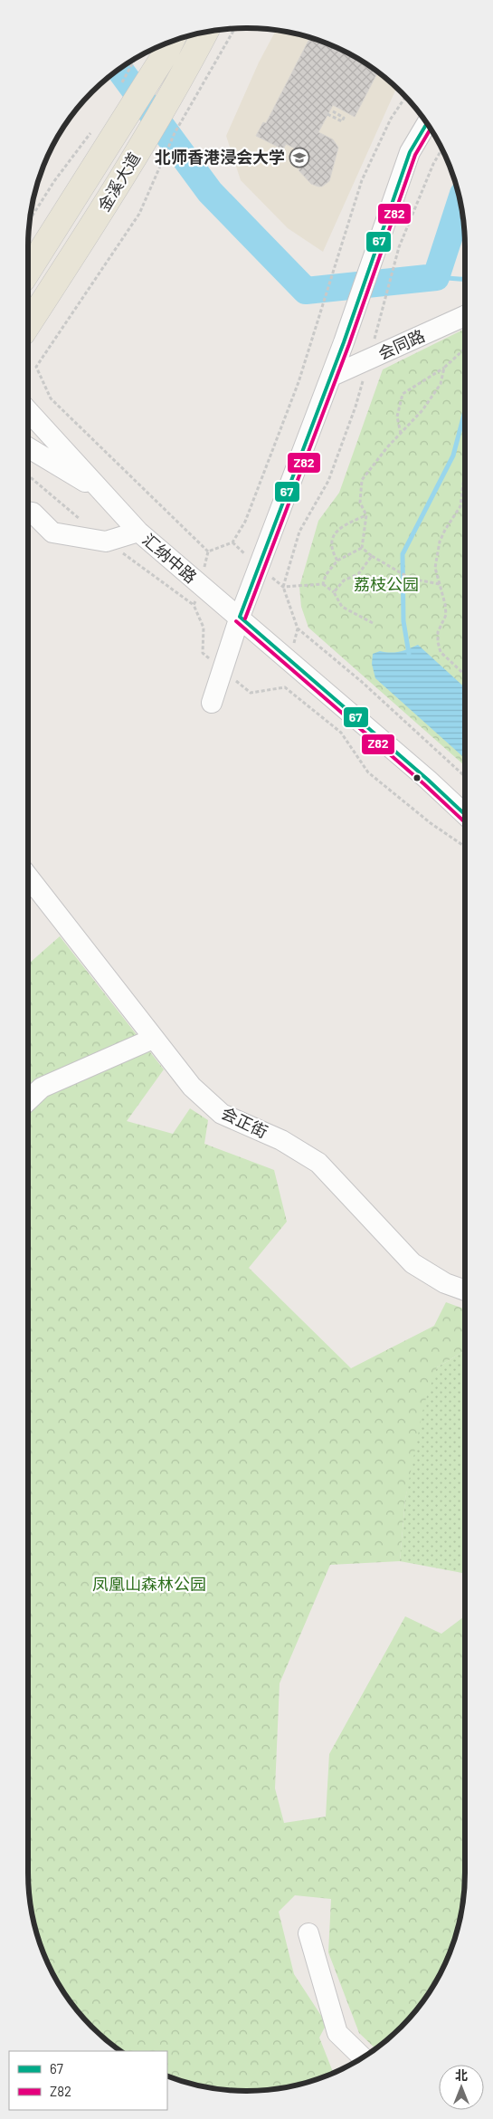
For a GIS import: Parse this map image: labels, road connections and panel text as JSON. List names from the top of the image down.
{
  "streets": {
    "main road": ["金溪大道"],
    "street": ["会同路", "汇纳中路", "会正街"]
  },
  "parks": ["荔枝公园", "凤凰山森林公园"],
  "places": {
    "school or university": ["北师香港浸会大学"]
  },
  "lines": ["transit line 67", "transit line Z82"],
  "legend": ["67", "Z82"],
  "north": "top"
}
